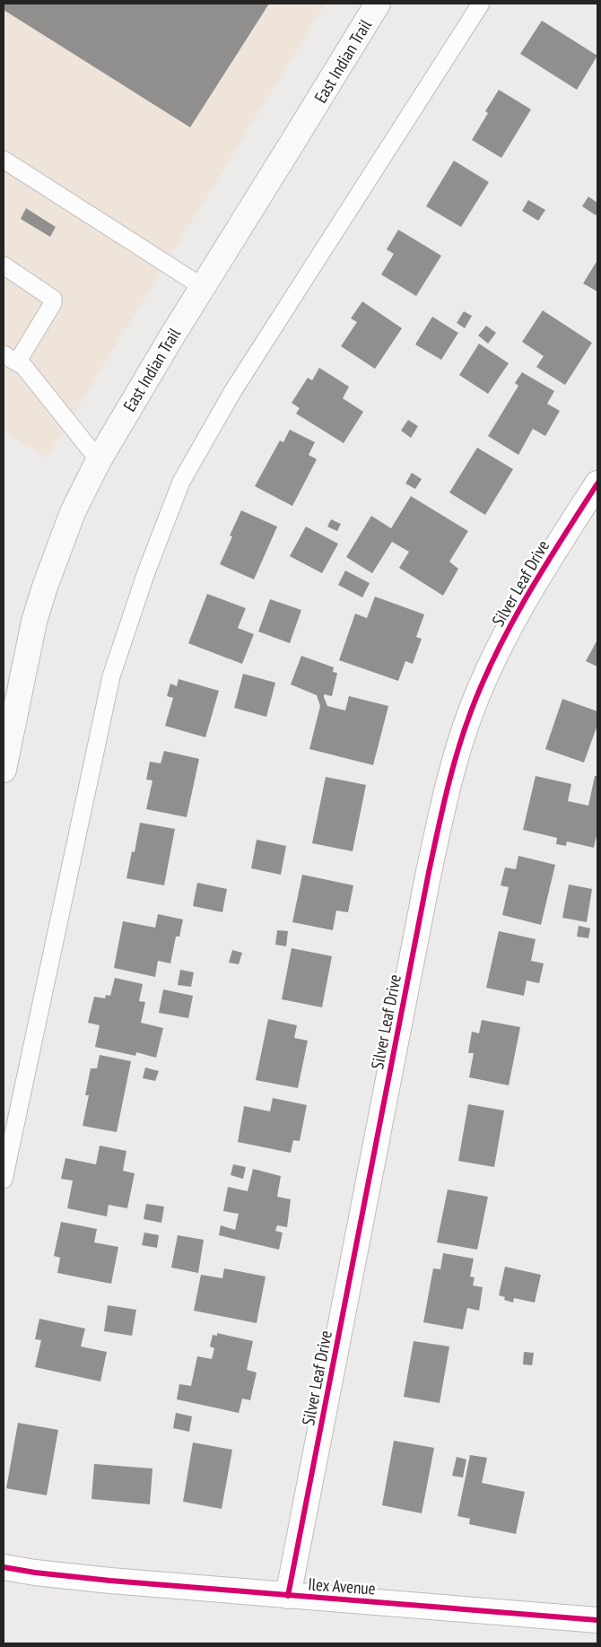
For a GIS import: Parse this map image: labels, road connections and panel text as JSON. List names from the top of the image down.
{
  "streets": {
    "main road": ["East Indian Trail"],
    "street": ["Silver Leaf Drive", "Ilex Avenue"]
  },
  "crossings": [
    ["Silver Leaf Drive", "Ilex Avenue"]
  ]
}
